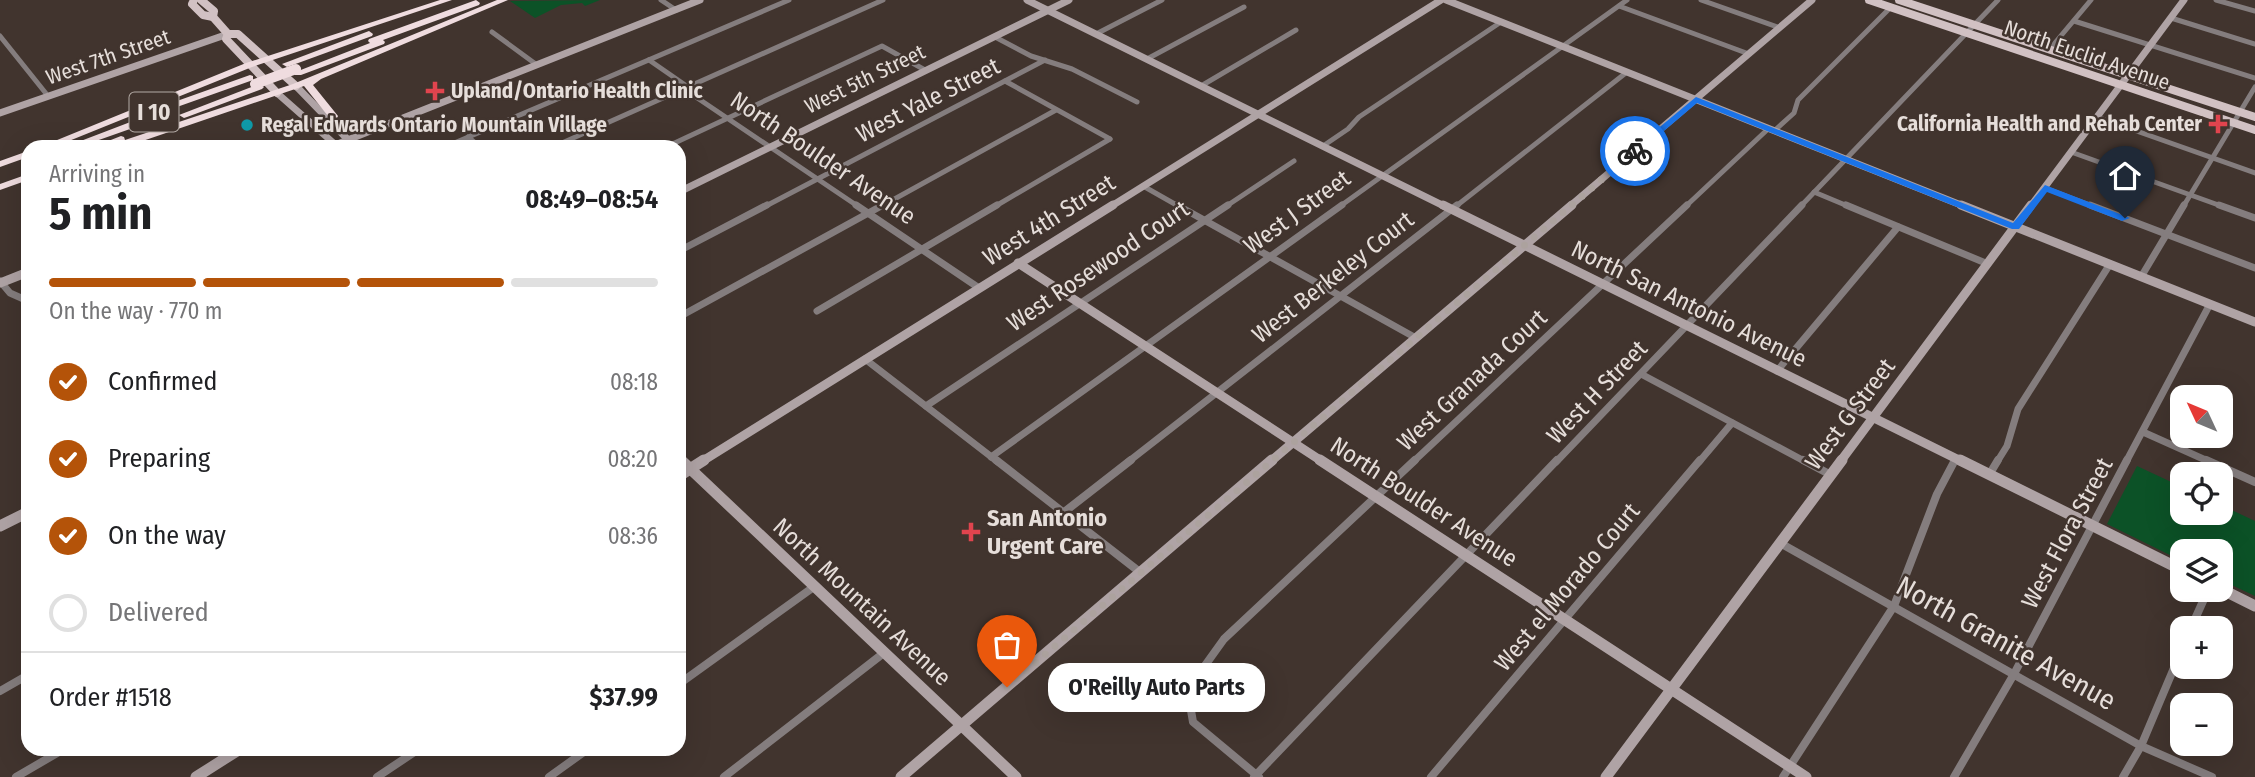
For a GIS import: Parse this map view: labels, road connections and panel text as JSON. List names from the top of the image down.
{
  "streets": {
    "highway": ["I 10"],
    "main road": ["North Euclid Avenue"],
    "street": [
      "West 7th Street",
      "West 5th Street",
      "West Yale Street",
      "North Boulder Avenue",
      "West J Street",
      "West 4th Street",
      "West Rosewood Court",
      "West Berkeley Court",
      "North San Antonio Avenue",
      "West Granada Court",
      "West H Street",
      "West G Street",
      "West Flora Street",
      "West el Morado Court",
      "North Mountain Avenue",
      "North Granite Avenue"
    ]
  },
  "crossings": [
    ["North Euclid Avenue", "West Granada Court"],
    ["North Euclid Avenue", "West H Street"],
    ["North Euclid Avenue", "West G Street"],
    ["West 5th Street", "North Boulder Avenue"],
    ["West 5th Street", "North San Antonio Avenue"],
    ["West Yale Street", "North Boulder Avenue"],
    ["North Boulder Avenue", "West J Street"],
    ["North Boulder Avenue", "West 4th Street"],
    ["North Boulder Avenue", "West Rosewood Court"],
    ["North Boulder Avenue", "West Berkeley Court"],
    ["North Boulder Avenue", "West Granada Court"],
    ["North Boulder Avenue", "West H Street"],
    ["North Boulder Avenue", "West G Street"],
    ["North Boulder Avenue", "West el Morado Court"],
    ["West J Street", "North San Antonio Avenue"],
    ["West 4th Street", "North San Antonio Avenue"],
    ["West 4th Street", "North Mountain Avenue"],
    ["West Berkeley Court", "North San Antonio Avenue"],
    ["North San Antonio Avenue", "West Granada Court"],
    ["North San Antonio Avenue", "West H Street"],
    ["North San Antonio Avenue", "West G Street"],
    ["North San Antonio Avenue", "West Flora Street"],
    ["West Granada Court", "West H Street"],
    ["West G Street", "North Granite Avenue"],
    ["West Flora Street", "North Granite Avenue"]
  ],
  "places": {
    "health": ["Upland/Ontario Health Clinic", "California Health and Rehab Center", "San Antonio Urgent Care"],
    "other": ["Regal Edwards Ontario Mountain Village", "O'Reilly Auto Parts"]
  },
  "north": "top left",
  "page": {
    "heading": ["5 min", "Arriving in", "08:49–08:54"],
    "panel": ["Order #1518", "$37.99"],
    "bar": "On the way · 770 m",
    "list": [
      ["Confirmed", "08:18"],
      ["Preparing", "08:20"],
      ["On the way", "08:36"],
      "Delivered"
    ],
    "map_buttons": ["+", "−"],
    "bubble": "O'Reilly Auto Parts"
  }
}
